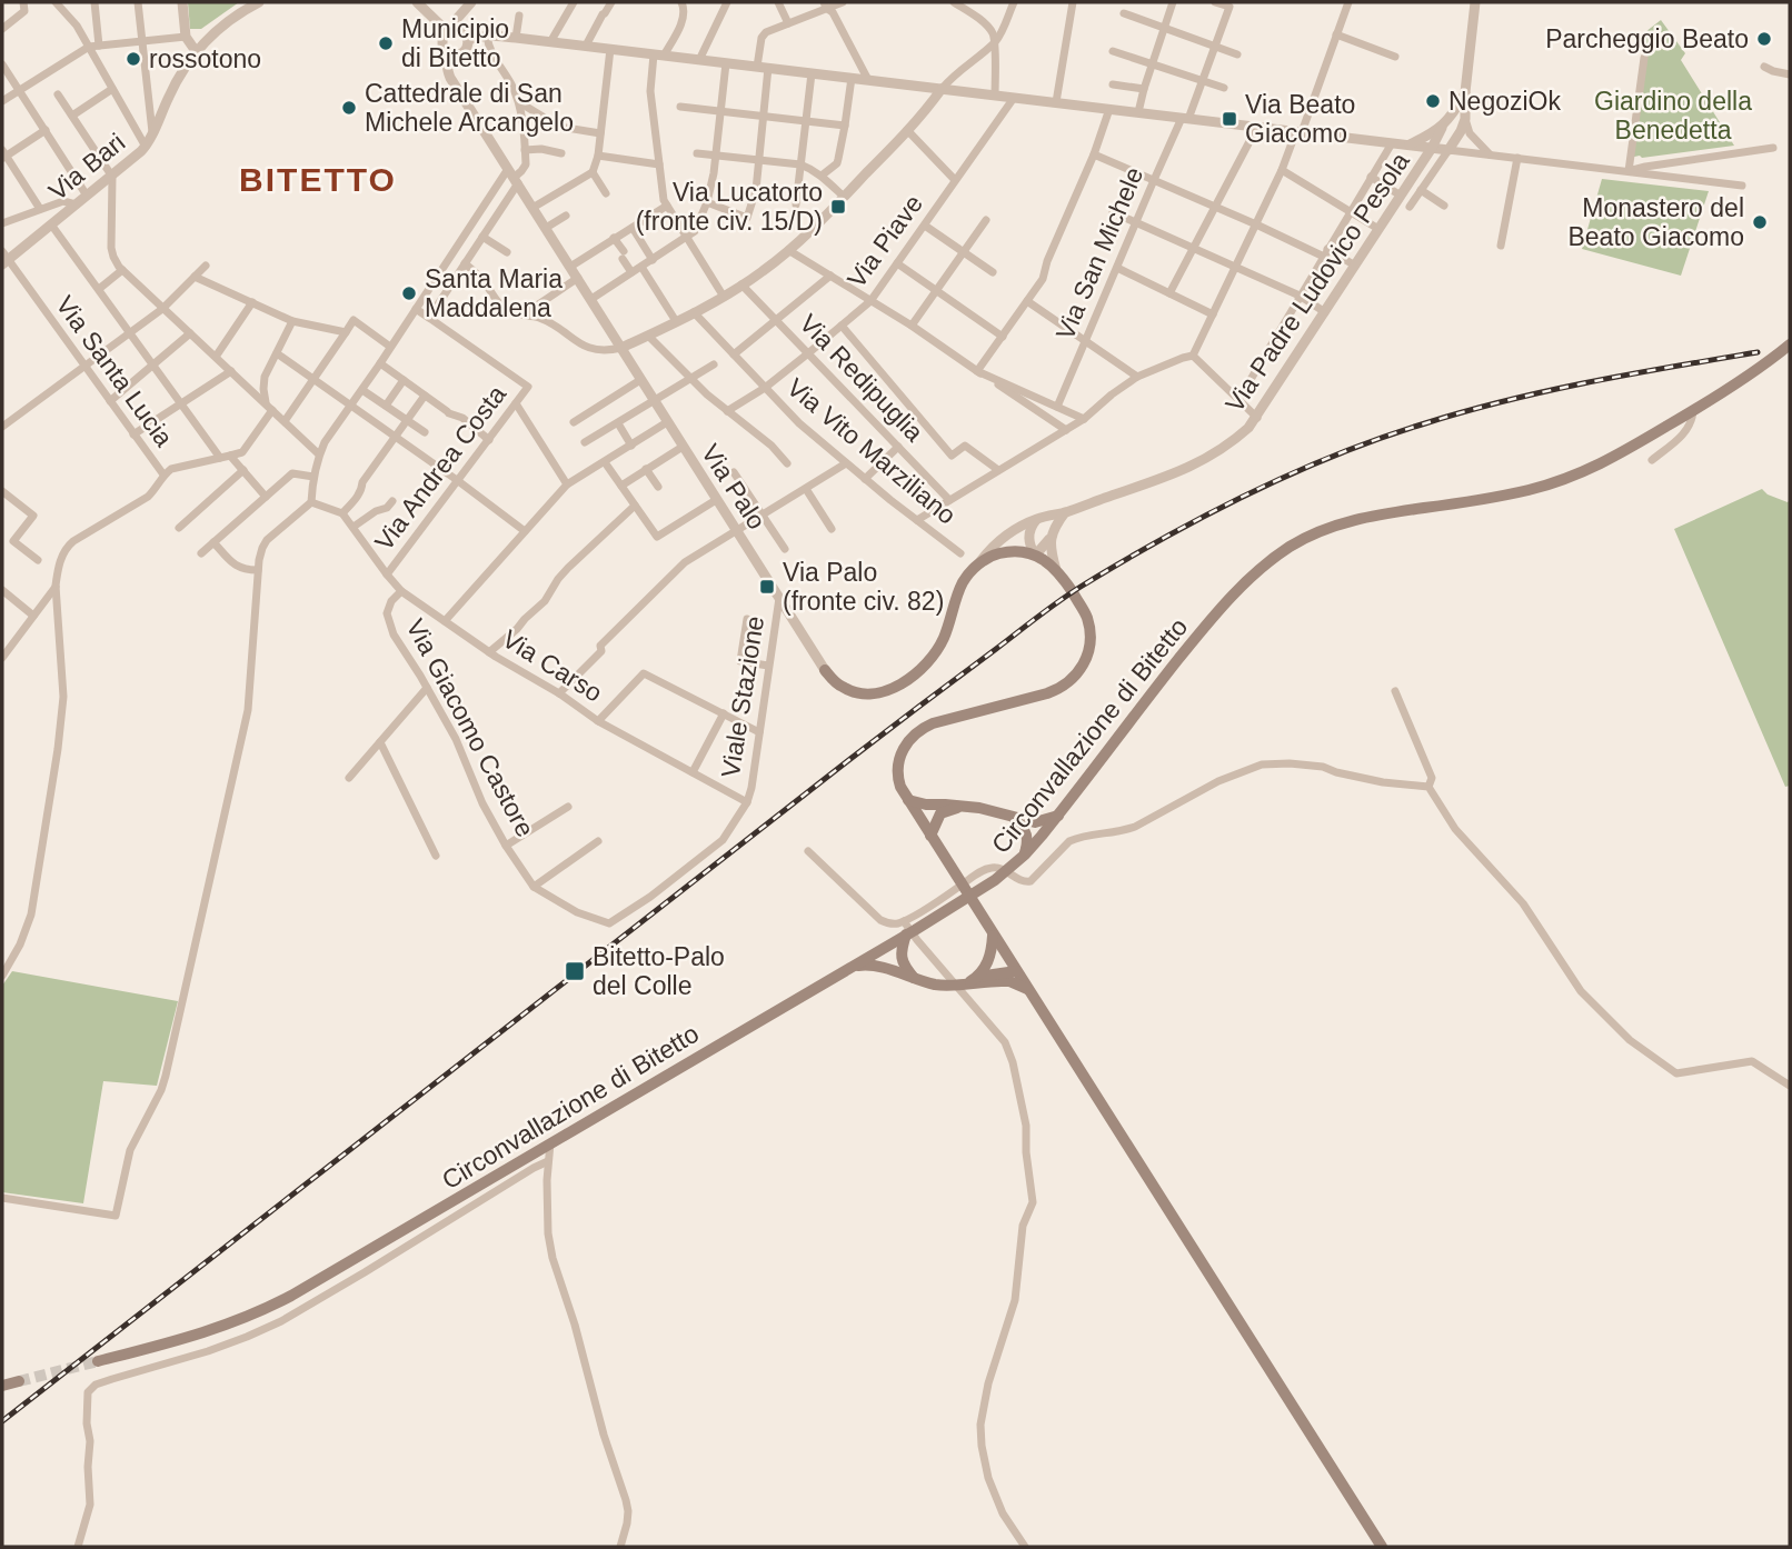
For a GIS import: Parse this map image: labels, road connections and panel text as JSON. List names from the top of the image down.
{
  "streets": {
    "main road": ["Via Palo", "Circonvallazione di Bitetto"],
    "street": [
      "Via Bari",
      "Via Piave",
      "Via San Michele",
      "Via Padre Ludovico Pesola",
      "Via Santa Lucia",
      "Via Redipuglia",
      "Via Vito Marziliano",
      "Via Andrea Costa",
      "Via Carso",
      "Viale Stazione",
      "Via Giacomo Castore"
    ]
  },
  "crossings": [
    ["Via Bari", "Via Santa Lucia"],
    ["Via Piave", "Via Redipuglia"],
    ["Via Piave", "Via Vito Marziliano"],
    ["Via Padre Ludovico Pesola", "Via Palo"],
    ["Via Andrea Costa", "Via Giacomo Castore"],
    ["Via Palo", "Viale Stazione"],
    ["Via Carso", "Viale Stazione"],
    ["Via Carso", "Via Giacomo Castore"],
    ["Viale Stazione", "Via Giacomo Castore"]
  ],
  "districts": ["BITETTO"],
  "parks": ["Giardino della Benedetta"],
  "places": {
    "other": [
      "Parcheggio Beato",
      "Municipio di Bitetto",
      "rossotono",
      "NegoziOk",
      "Cattedrale di San Michele Arcangelo",
      "Monastero del Beato Giacomo",
      "Santa Maria Maddalena"
    ],
    "transit": [
      "Via Beato Giacomo",
      "Via Lucatorto (fronte civ. 15/D)",
      "Via Palo (fronte civ. 82)",
      "Bitetto-Palo del Colle"
    ]
  }
}
